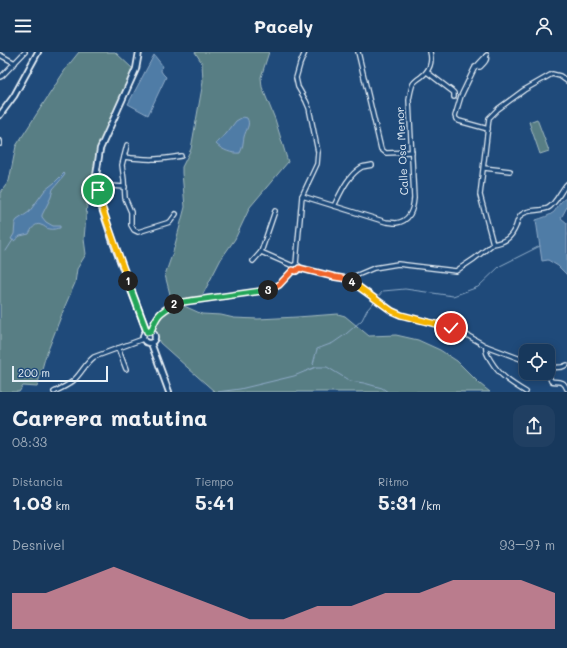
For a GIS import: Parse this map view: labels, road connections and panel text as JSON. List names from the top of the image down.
{
  "streets": {
    "street": ["Calle Osa Menor"]
  },
  "scale_bar": "200 m",
  "page": {
    "header": "Pacely",
    "pins": [
      "1",
      "4",
      "3",
      "2"
    ],
    "scale": "200 m",
    "heading": ["Carrera matutina", "08:33"],
    "stats": [
      ["Distancia", "1.03 km"],
      ["Tiempo", "5:41"],
      ["Ritmo", "5:31 /km"]
    ],
    "chart": ["Desnivel", "93–97 m"]
  }
}
